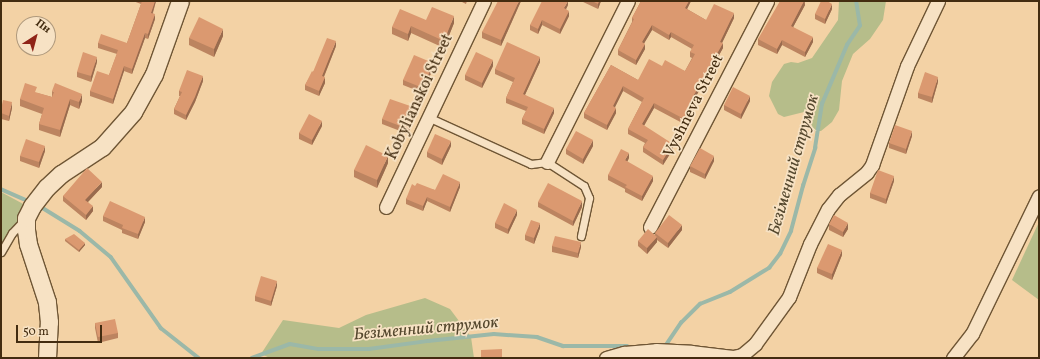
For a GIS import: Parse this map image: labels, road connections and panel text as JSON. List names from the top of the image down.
{
  "streets": {
    "street": ["Kobylianskoi Street", "Vyshneva Street"]
  },
  "water": ["Безіменний струмок"],
  "scale_bar": "50 m",
  "north": "top right"
}
